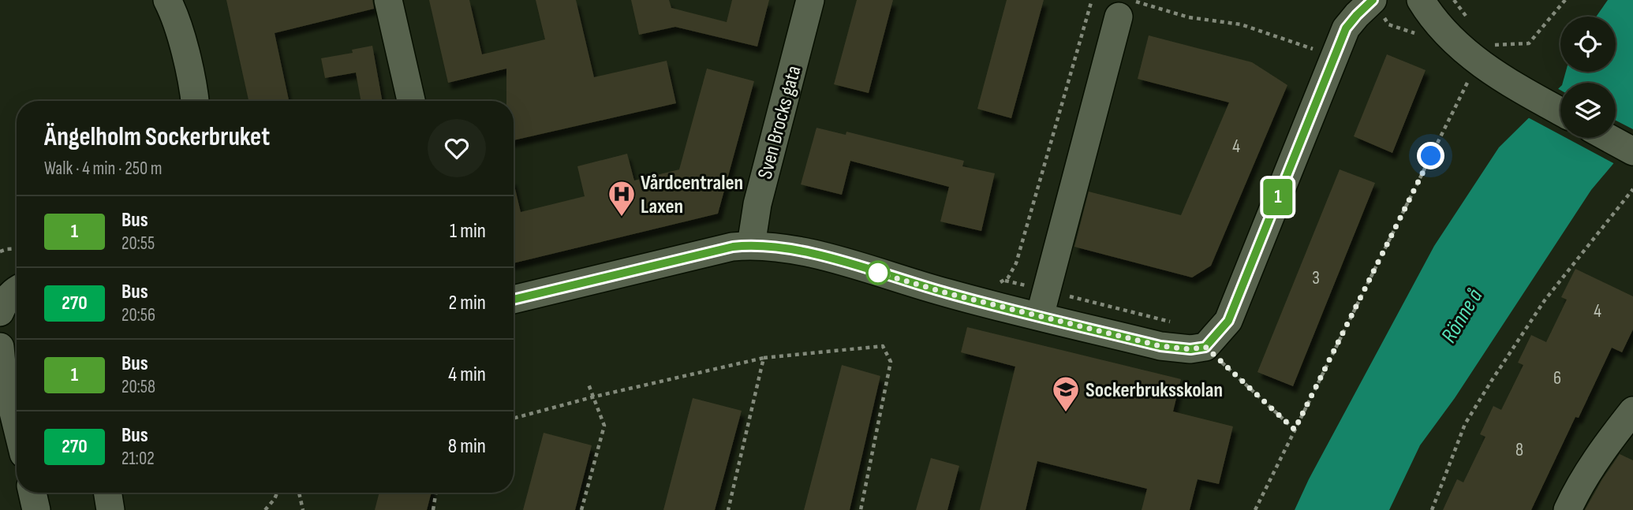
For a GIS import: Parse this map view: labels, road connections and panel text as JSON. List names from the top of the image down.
{
  "streets": {
    "street": ["Sven Brocks gata"]
  },
  "water": ["Rönne å"],
  "places": {
    "hospital": ["Vårdcentralen Laxen"],
    "school or university": ["Sockerbruksskolan"]
  },
  "lines": ["bus line 1"],
  "house_numbers": [
    "4",
    "3",
    "4",
    "6",
    "8"
  ],
  "page": {
    "on_map": "1",
    "heading": ["Ängelholm Sockerbruket", "Walk · 4 min · 250 m"],
    "list": [
      {
        "mark": "1",
        "name": "Bus",
        "note": "20:55",
        "value": "1 min"
      },
      {
        "mark": "270",
        "name": "Bus",
        "note": "20:56",
        "value": "2 min"
      },
      {
        "mark": "1",
        "name": "Bus",
        "note": "20:58",
        "value": "4 min"
      },
      {
        "mark": "270",
        "name": "Bus",
        "note": "21:02",
        "value": "8 min"
      }
    ]
  }
}
